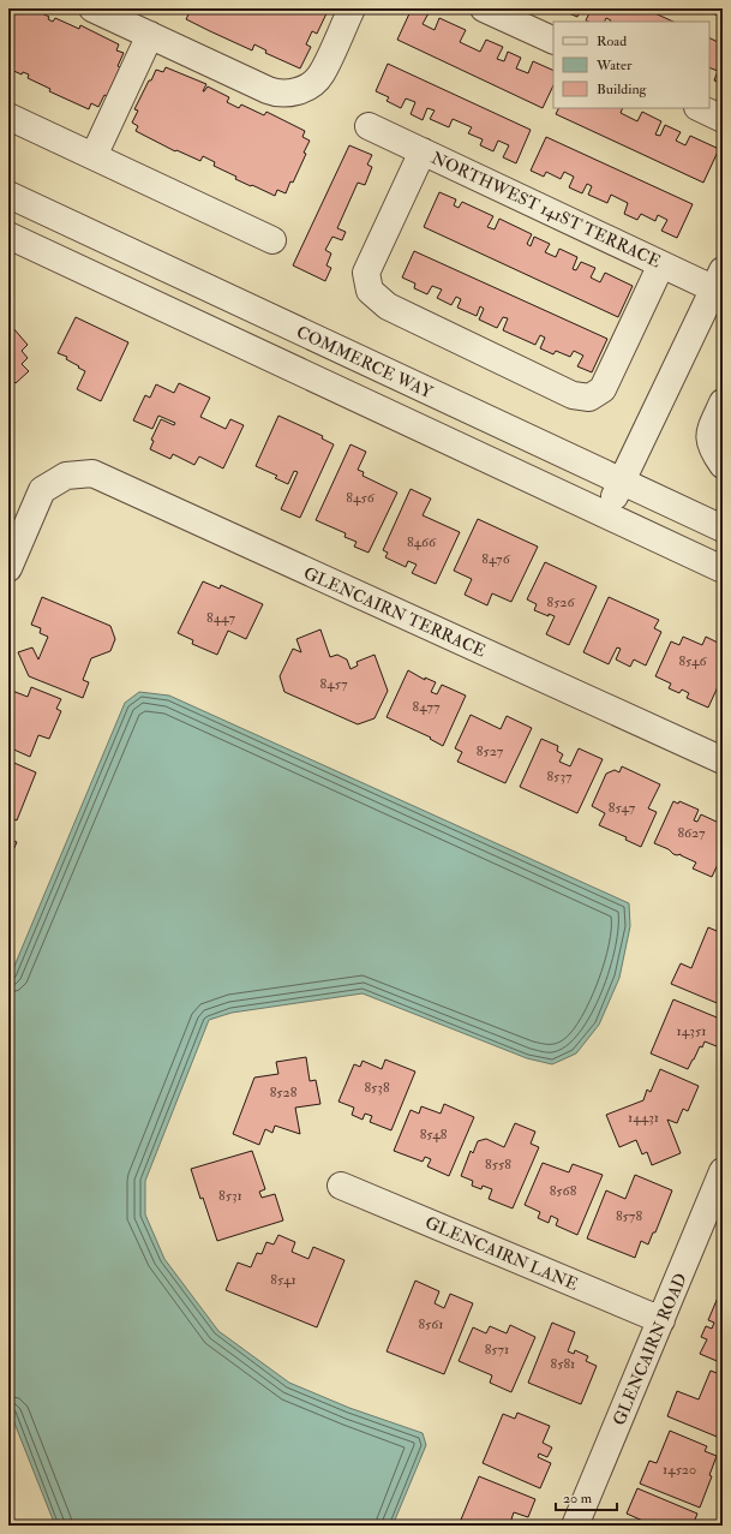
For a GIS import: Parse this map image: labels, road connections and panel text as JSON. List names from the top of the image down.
{
  "streets": {
    "street": [
      "NORTHWEST 141ST TERRACE",
      "COMMERCE WAY",
      "GLENCAIRN TERRACE",
      "GLENCAIRN LANE",
      "GLENCAIRN ROAD"
    ]
  },
  "crossings": [
    ["GLENCAIRN LANE", "GLENCAIRN ROAD"]
  ],
  "house_numbers": [
    "8456",
    "8466",
    "8476",
    "8526",
    "8447",
    "8546",
    "8457",
    "8477",
    "8527",
    "8537",
    "8547",
    "8627",
    "14351",
    "8538",
    "8528",
    "14431",
    "8548",
    "8558",
    "8568",
    "8531",
    "8578",
    "8541",
    "8561",
    "8571",
    "8581",
    "14520"
  ],
  "legend": ["Road", "Water", "Building"],
  "scale_bar": "20 m"
}
